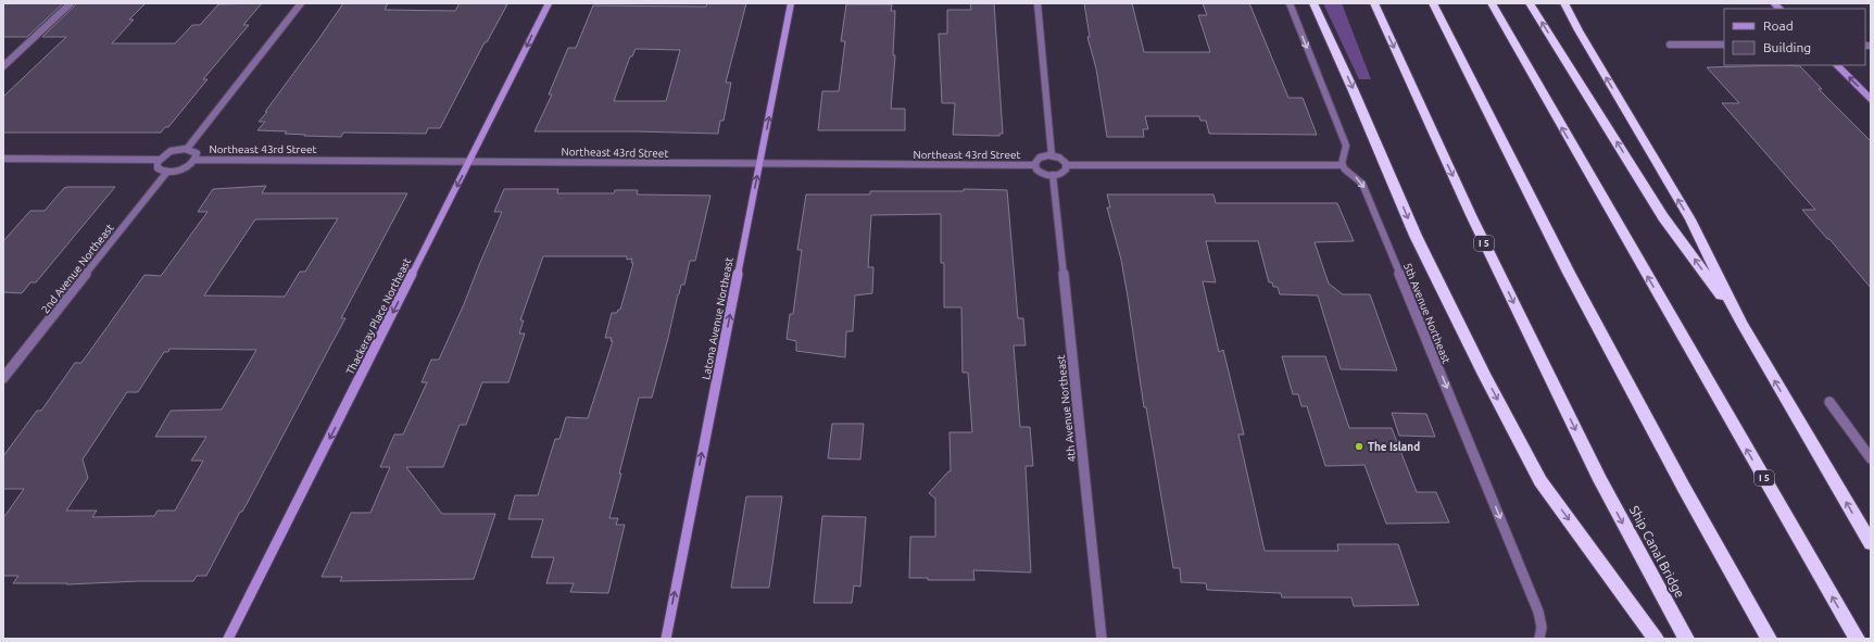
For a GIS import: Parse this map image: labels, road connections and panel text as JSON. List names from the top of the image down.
{
  "streets": {
    "highway": ["I 5", "Ship Canal Bridge"],
    "street": [
      "Northeast 43rd Street",
      "2nd Avenue Northeast",
      "5th Avenue Northeast",
      "Thackeray Place Northeast",
      "Latona Avenue Northeast",
      "4th Avenue Northeast"
    ]
  },
  "crossings": [
    ["Northeast 43rd Street", "Thackeray Place Northeast"],
    ["Northeast 43rd Street", "Latona Avenue Northeast"],
    ["Northeast 43rd Street", "4th Avenue Northeast"]
  ],
  "one_way": ["5th Avenue Northeast", "Thackeray Place Northeast", "Latona Avenue Northeast"],
  "places": ["The Island"],
  "legend": ["Road", "Building"]
}
